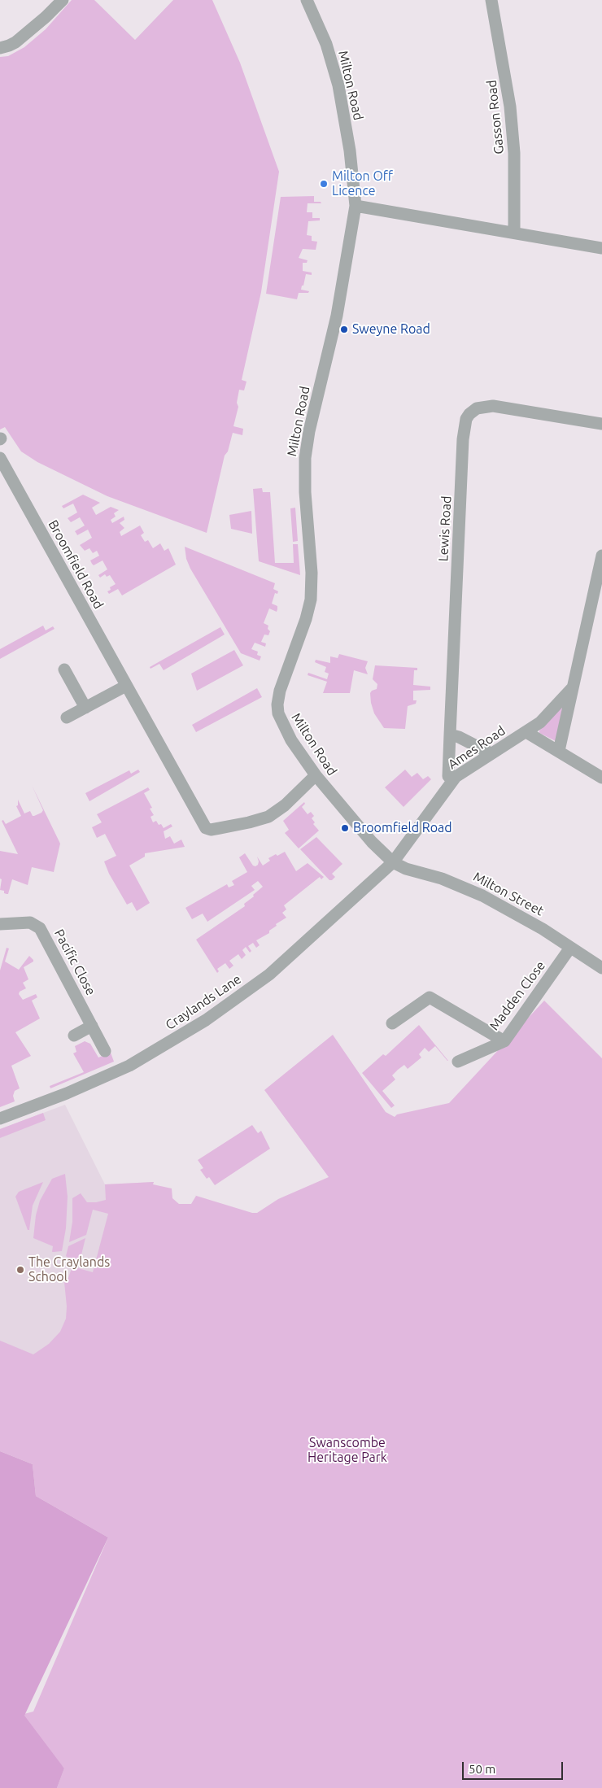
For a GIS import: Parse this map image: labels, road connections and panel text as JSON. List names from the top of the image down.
{
  "streets": {
    "street": [
      "Milton Road",
      "Gasson Road",
      "Lewis Road",
      "Broomfield Road",
      "Ames Road",
      "Milton Street",
      "Pacific Close",
      "Madden Close",
      "Craylands Lane"
    ]
  },
  "crossings": [
    ["Milton Road", "Broomfield Road"],
    ["Milton Road", "Ames Road"],
    ["Milton Road", "Milton Street"],
    ["Milton Road", "Craylands Lane"],
    ["Lewis Road", "Ames Road"],
    ["Ames Road", "Milton Street"],
    ["Ames Road", "Craylands Lane"],
    ["Milton Street", "Madden Close"],
    ["Milton Street", "Craylands Lane"]
  ],
  "parks": ["Swanscombe Heritage Park"],
  "places": [
    "Milton Off Licence",
    "Sweyne Road",
    "Broomfield Road",
    "The Craylands School"
  ],
  "scale_bar": "50 m"
}
